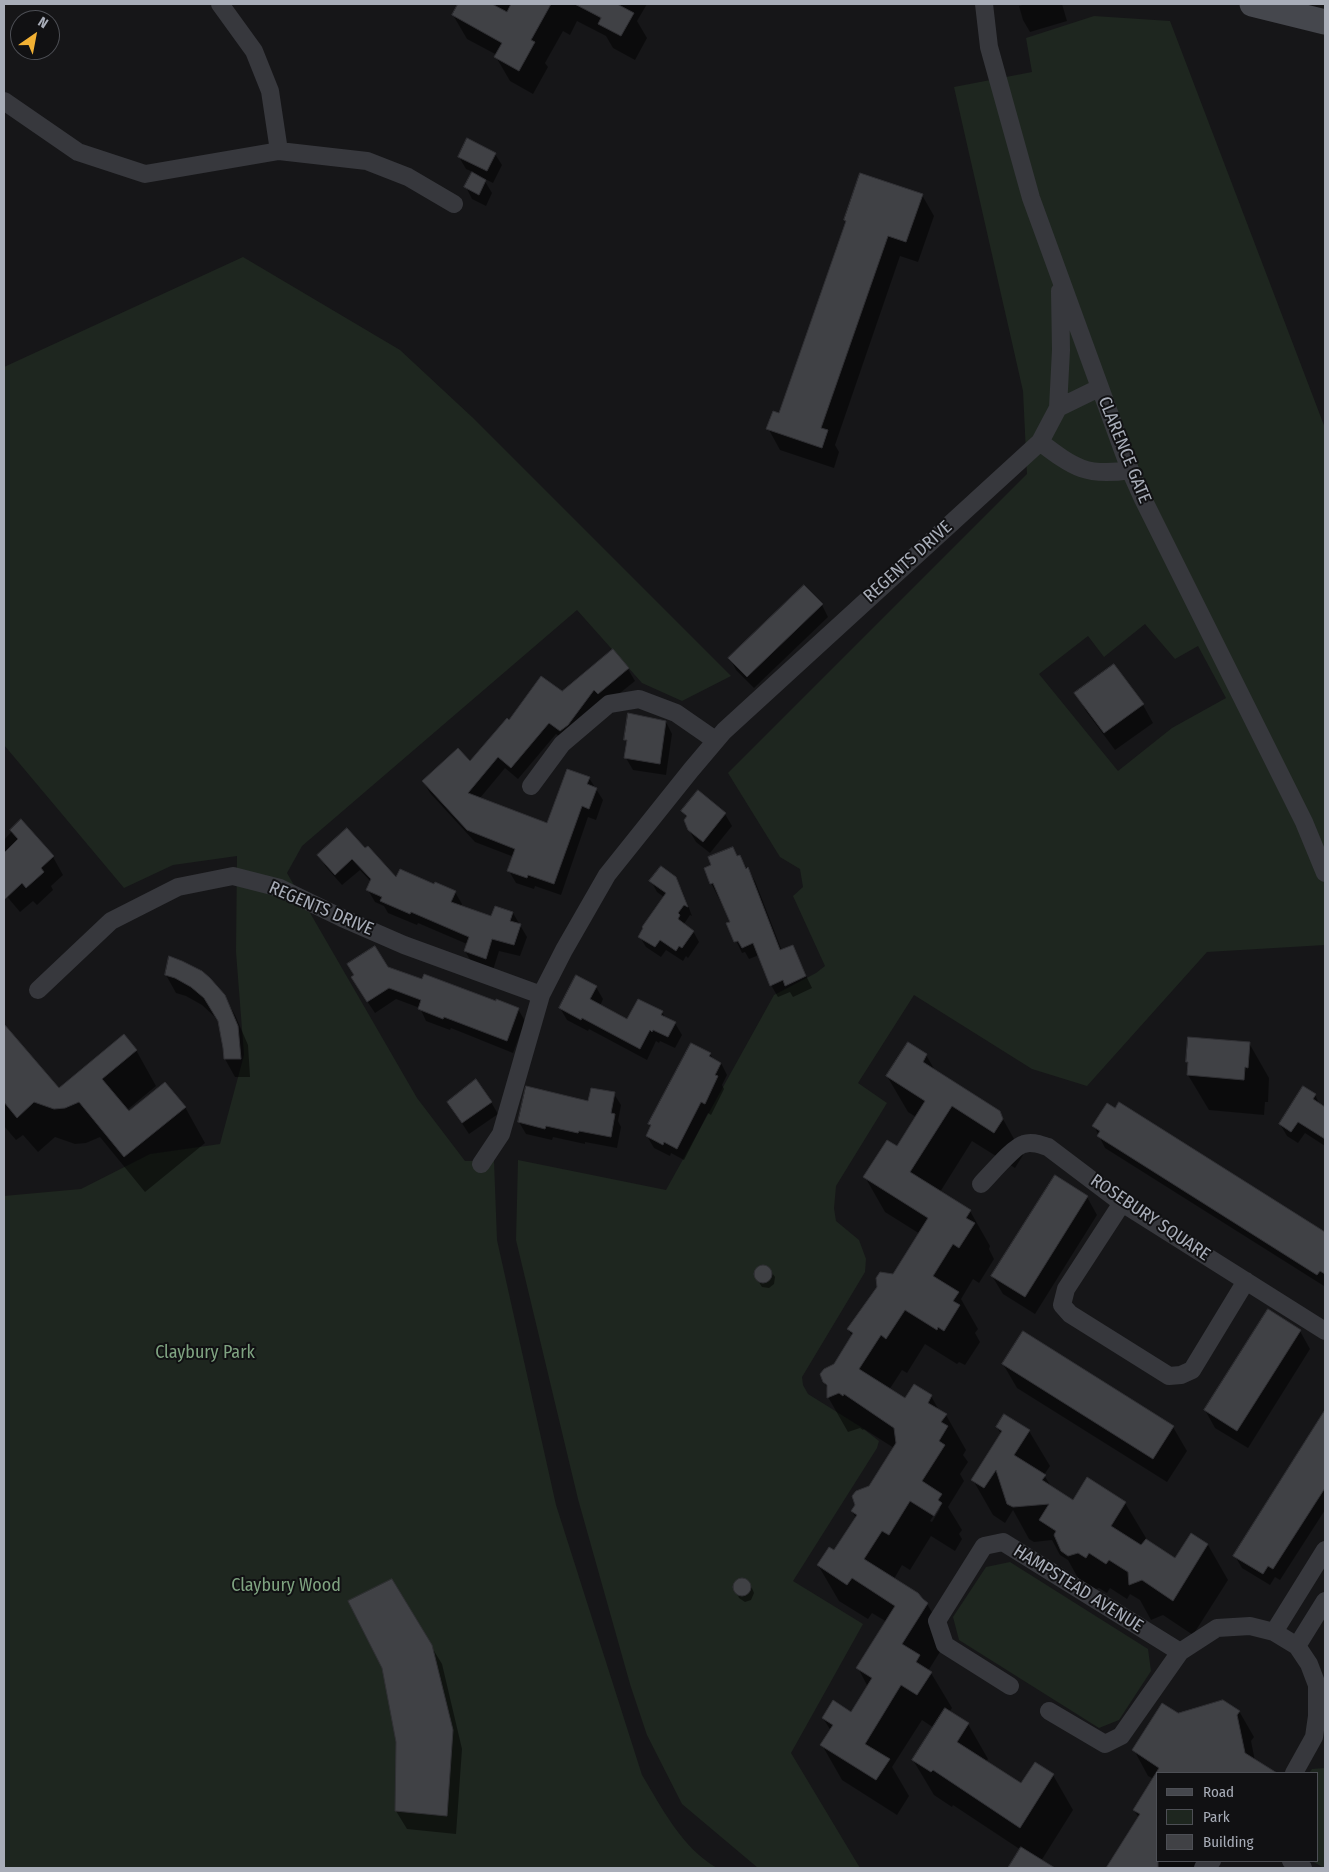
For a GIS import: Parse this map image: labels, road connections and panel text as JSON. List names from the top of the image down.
{
  "streets": {
    "street": [
      "CLARENCE GATE",
      "REGENTS DRIVE",
      "ROSEBURY SQUARE",
      "HAMPSTEAD AVENUE"
    ]
  },
  "parks": ["Claybury Park", "Claybury Wood"],
  "legend": ["Road", "Park", "Building"],
  "north": "top right"
}
